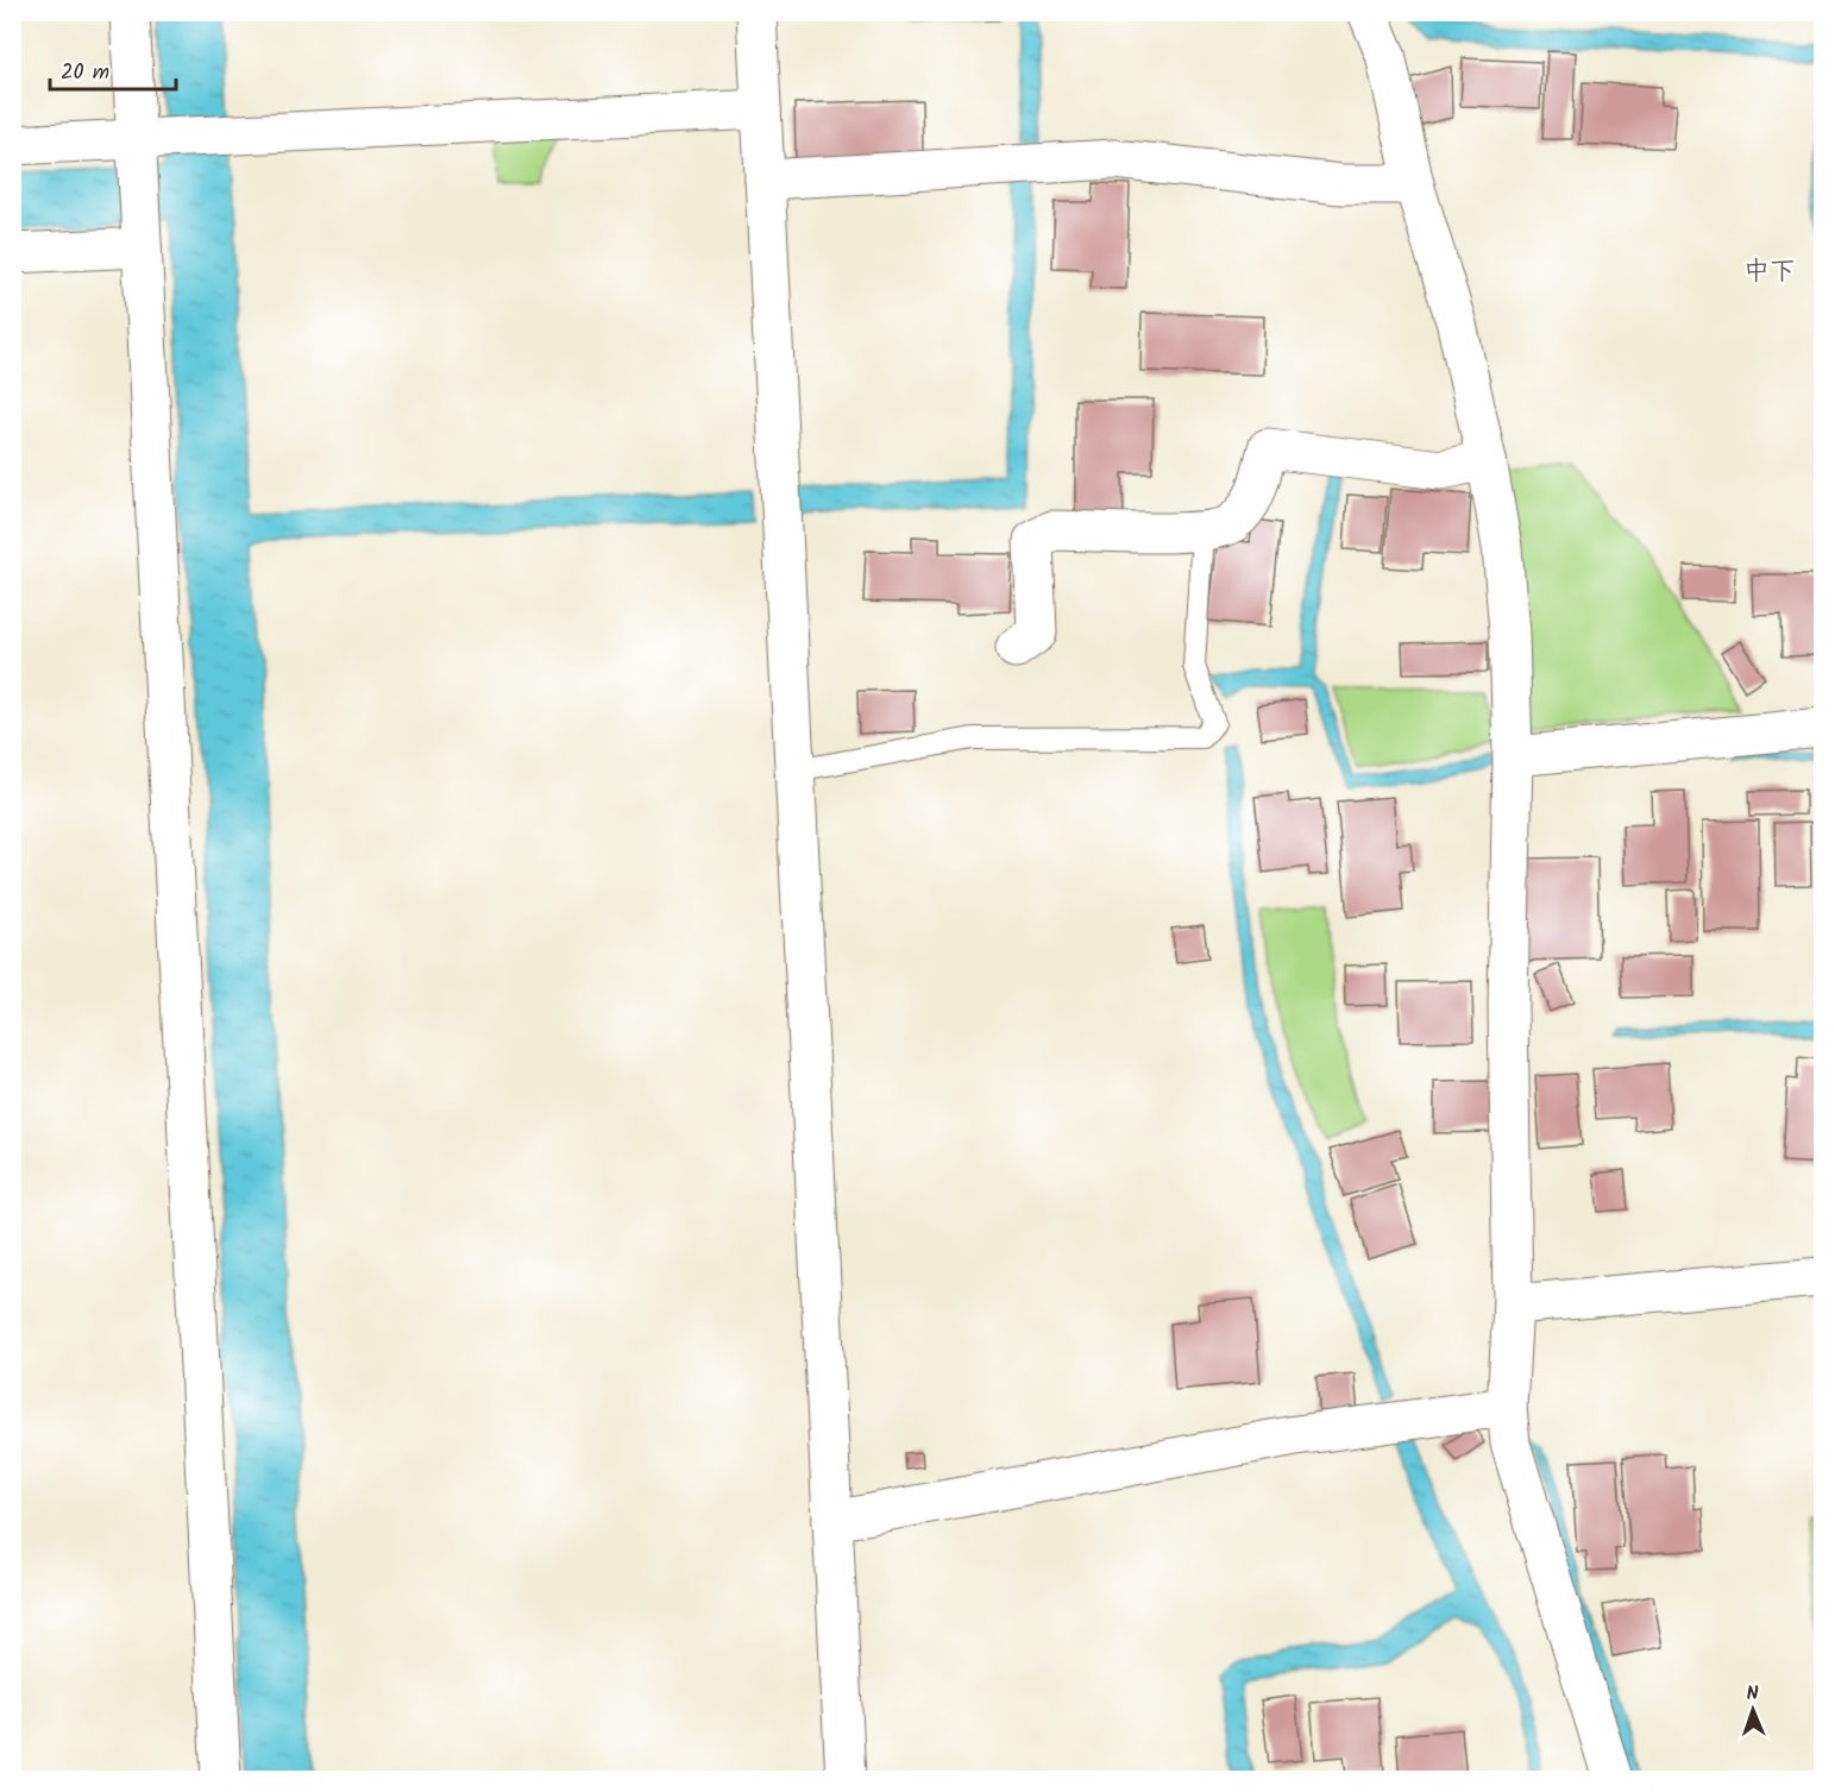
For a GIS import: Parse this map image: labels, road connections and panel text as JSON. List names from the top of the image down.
{
  "districts": ["中下"],
  "scale_bar": "20 m",
  "north": "top"
}
